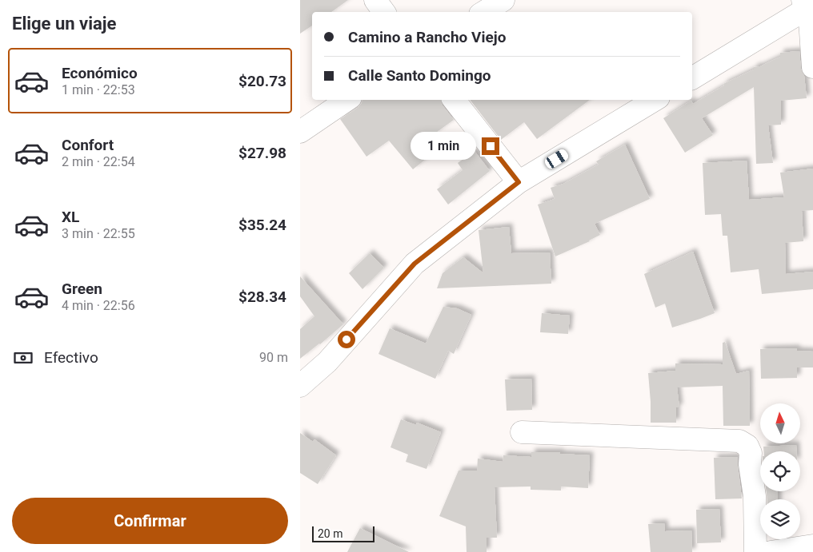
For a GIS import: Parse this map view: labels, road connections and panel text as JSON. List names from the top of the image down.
{
  "scale_bar": "20 m",
  "north": "top",
  "page": {
    "heading": "Elige un viaje",
    "banner": ["Camino a Rancho Viejo", "Calle Santo Domingo"],
    "list": [
      {
        "name": "Económico",
        "note": "1 min · 22:53",
        "value": "$20.73"
      },
      {
        "name": "Confort",
        "note": "2 min · 22:54",
        "value": "$27.98"
      },
      {
        "name": "XL",
        "note": "3 min · 22:55",
        "value": "$35.24"
      },
      {
        "name": "Green",
        "note": "4 min · 22:56",
        "value": "$28.34"
      }
    ],
    "bubble": "1 min",
    "pay": ["Efectivo", "90 m"],
    "buttons": "Confirmar",
    "scale": "20 m"
  }
}
